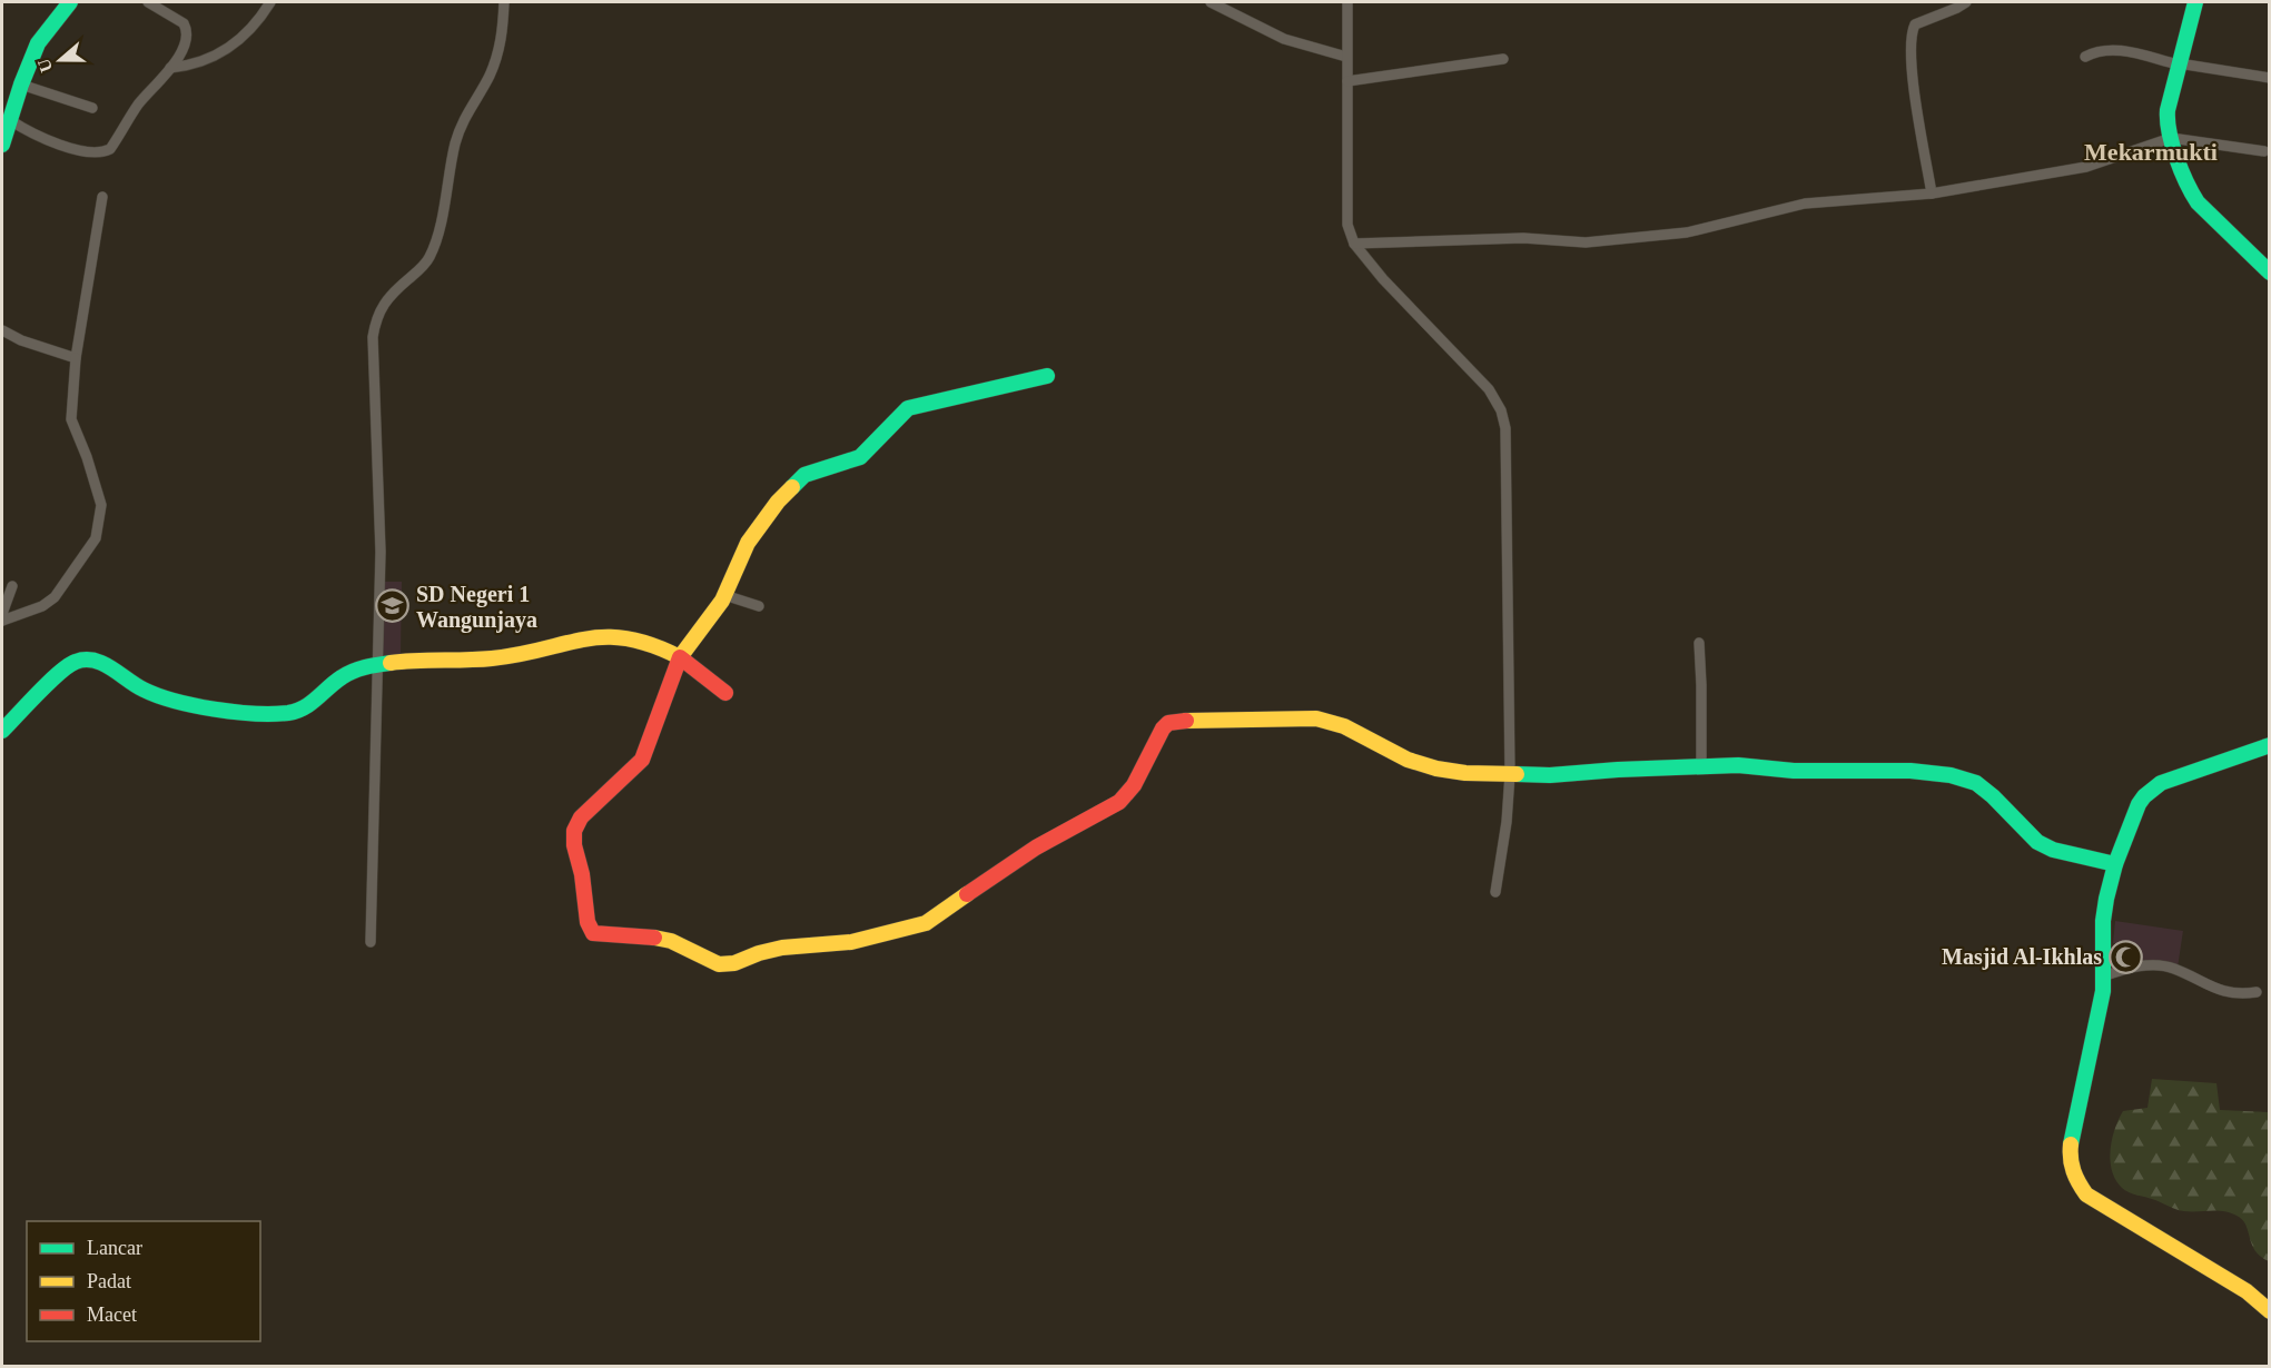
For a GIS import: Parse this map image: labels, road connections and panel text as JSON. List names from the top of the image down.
{
  "districts": ["Mekarmukti"],
  "places": {
    "school or university": ["SD Negeri 1 Wangunjaya"],
    "mosque": ["Masjid Al-Ikhlas"]
  },
  "legend": ["Lancar", "Padat", "Macet"],
  "north": "left"
}
